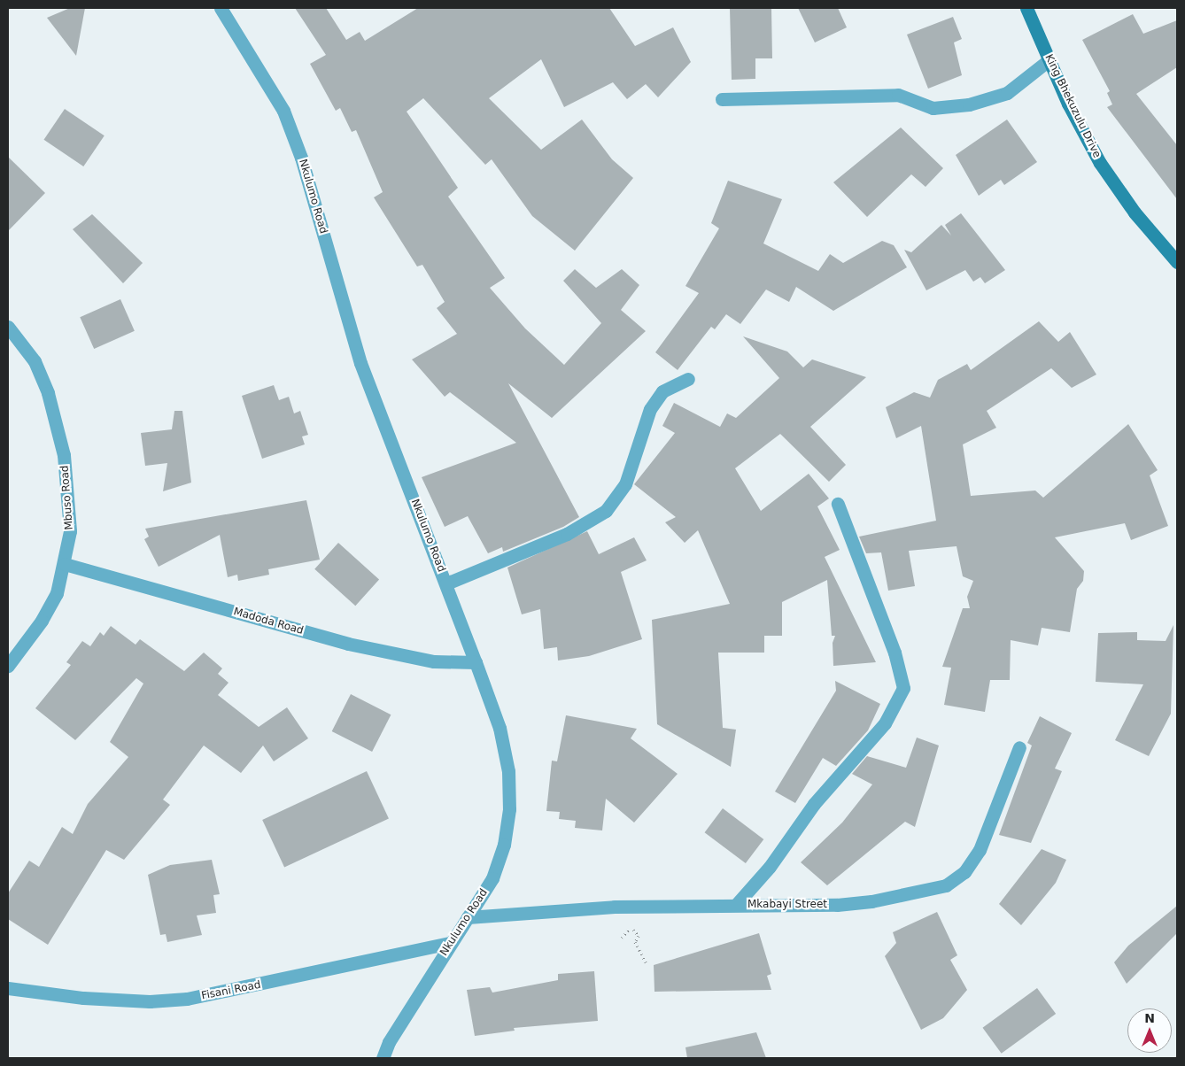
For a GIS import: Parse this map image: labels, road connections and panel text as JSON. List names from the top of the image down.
{
  "streets": {
    "street": [
      "King Bhekuzulu Drive",
      "Nkulumo Road",
      "Mbuso Road",
      "Madoda Road",
      "Mkabayi Street",
      "Fisani Road"
    ]
  },
  "crossings": [
    ["Nkulumo Road", "Madoda Road"],
    ["Nkulumo Road", "Mkabayi Street"],
    ["Nkulumo Road", "Fisani Road"],
    ["Mbuso Road", "Madoda Road"]
  ],
  "north": "top"
}
